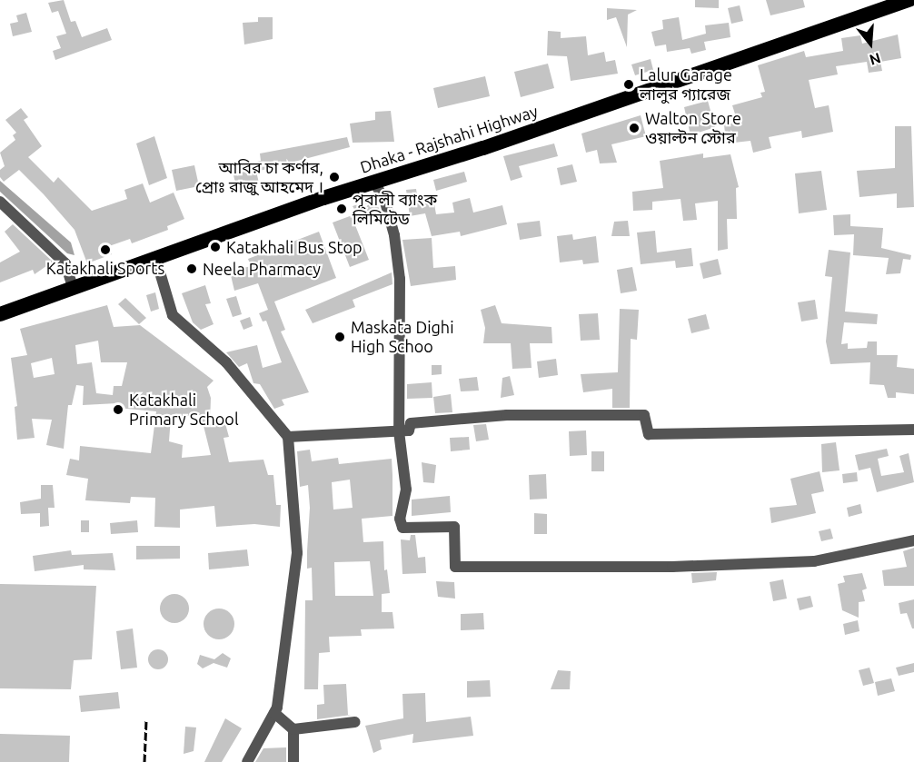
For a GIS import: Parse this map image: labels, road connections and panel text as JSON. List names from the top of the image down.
{
  "streets": {
    "highway": ["Dhaka - Rajshahi Highway"]
  },
  "places": [
    "Lalur Garage লালুর গ্যারেজ",
    "Walton Store ওয়াল্টন স্টোর",
    "আবির চা কর্ণার, প্রোঃ রাজু আহমেদ ।",
    "পূবালী ব্যাংক লিমিটেড",
    "Katakhali Bus Stop",
    "Katakhali Sports",
    "Neela Pharmacy",
    "Maskata Dighi High Schoo",
    "Katakhali Primary School"
  ],
  "north": "bottom"
}
